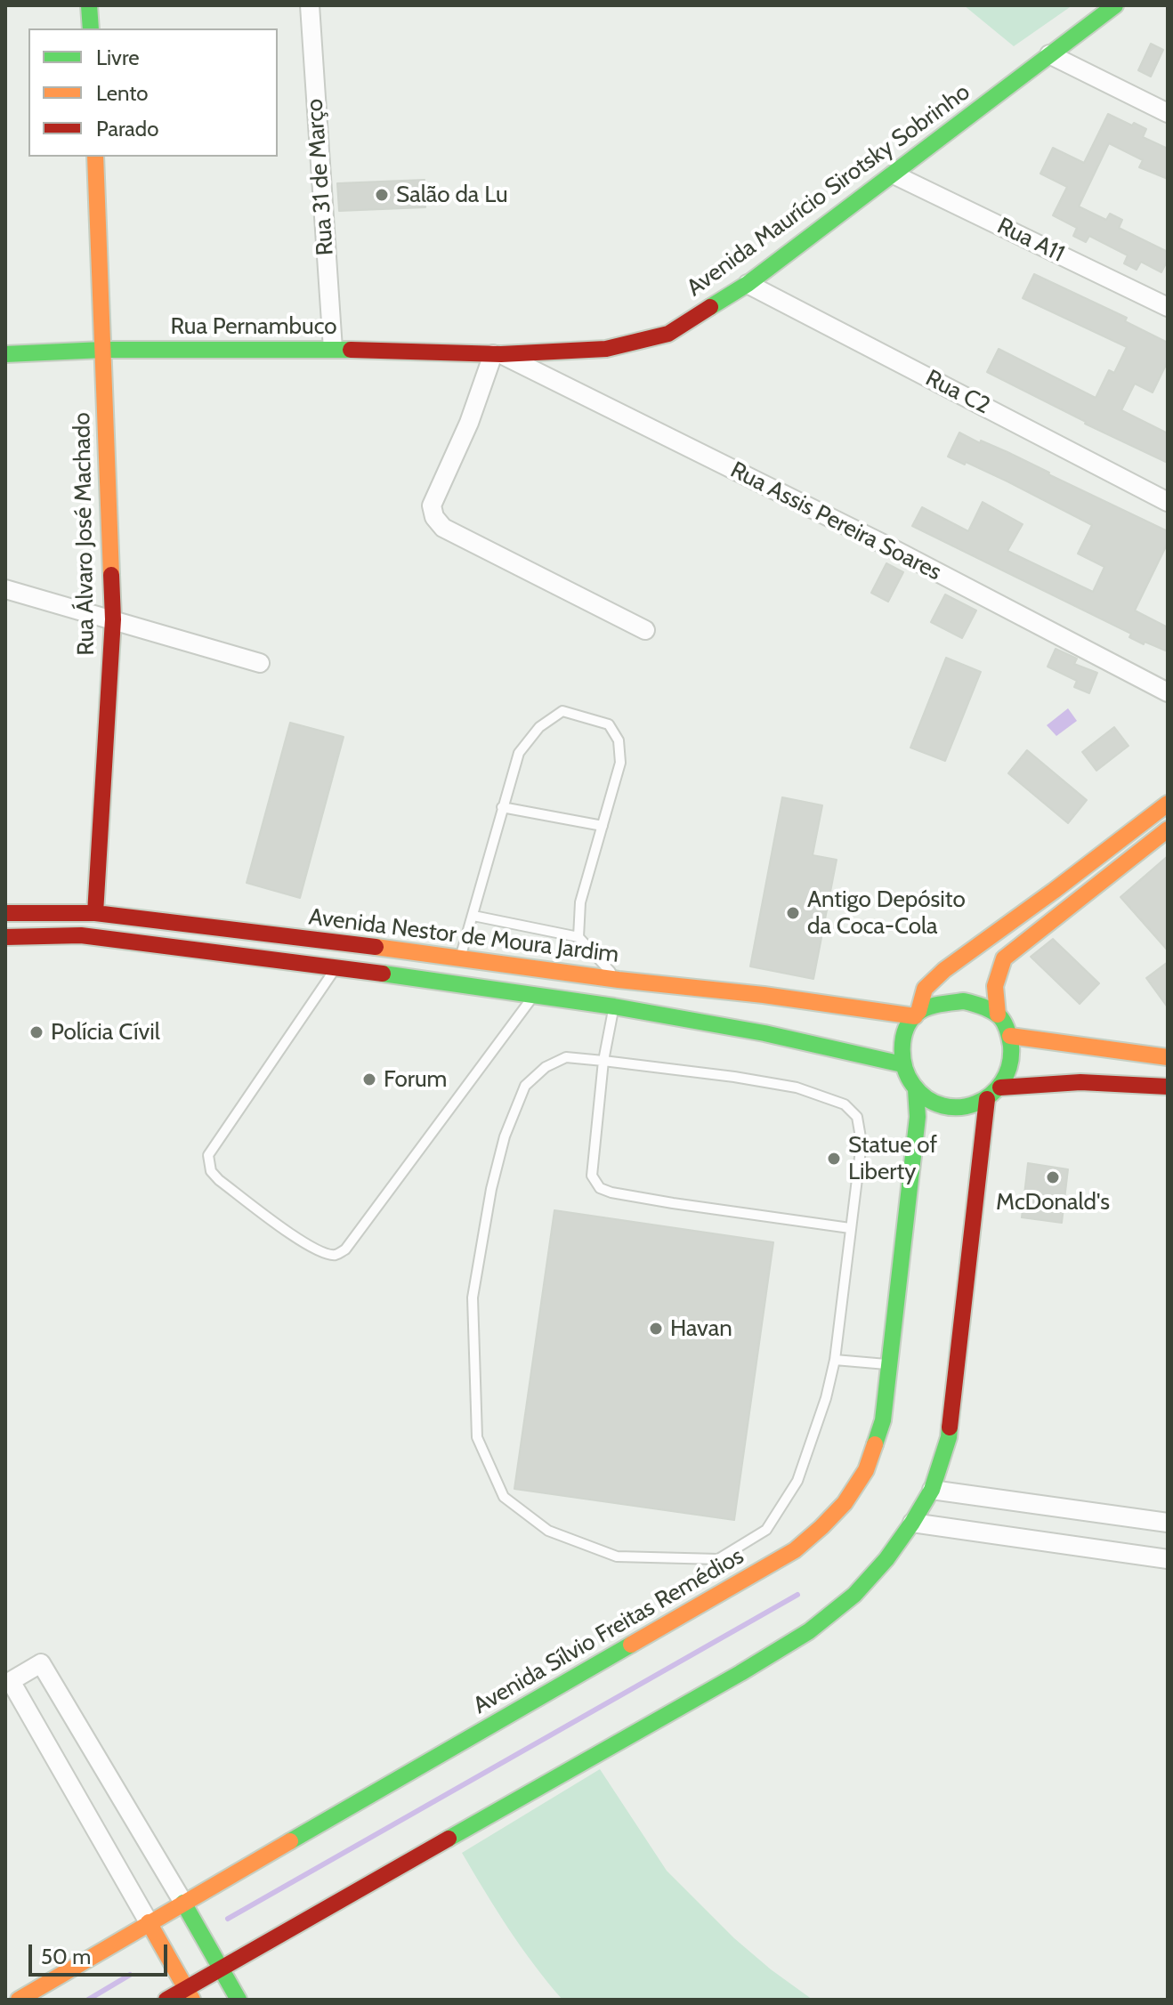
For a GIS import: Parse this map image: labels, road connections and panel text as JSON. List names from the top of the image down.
{
  "streets": {
    "street": [
      "Rua 31 de Março",
      "Avenida Maurício Sirotsky Sobrinho",
      "Rua A11",
      "Rua Pernambuco",
      "Rua C2",
      "Rua Assis Pereira Soares",
      "Rua Álvaro José Machado",
      "Avenida Nestor de Moura Jardim",
      "Avenida Sílvio Freitas Remédios"
    ]
  },
  "crossings": [
    ["Rua 31 de Março", "Rua Pernambuco"],
    ["Avenida Maurício Sirotsky Sobrinho", "Rua A11"],
    ["Avenida Maurício Sirotsky Sobrinho", "Rua Pernambuco"],
    ["Avenida Maurício Sirotsky Sobrinho", "Rua C2"],
    ["Avenida Maurício Sirotsky Sobrinho", "Rua Assis Pereira Soares"],
    ["Rua Pernambuco", "Rua Assis Pereira Soares"],
    ["Rua Pernambuco", "Rua Álvaro José Machado"],
    ["Rua Álvaro José Machado", "Avenida Nestor de Moura Jardim"],
    ["Avenida Nestor de Moura Jardim", "Avenida Sílvio Freitas Remédios"]
  ],
  "places": [
    "Salão da Lu",
    "Antigo Depósito da Coca-Cola",
    "Polícia Cívil",
    "Forum",
    "Statue of Liberty",
    "McDonald's",
    "Havan"
  ],
  "legend": ["Livre", "Lento", "Parado"],
  "scale_bar": "50 m"
}
